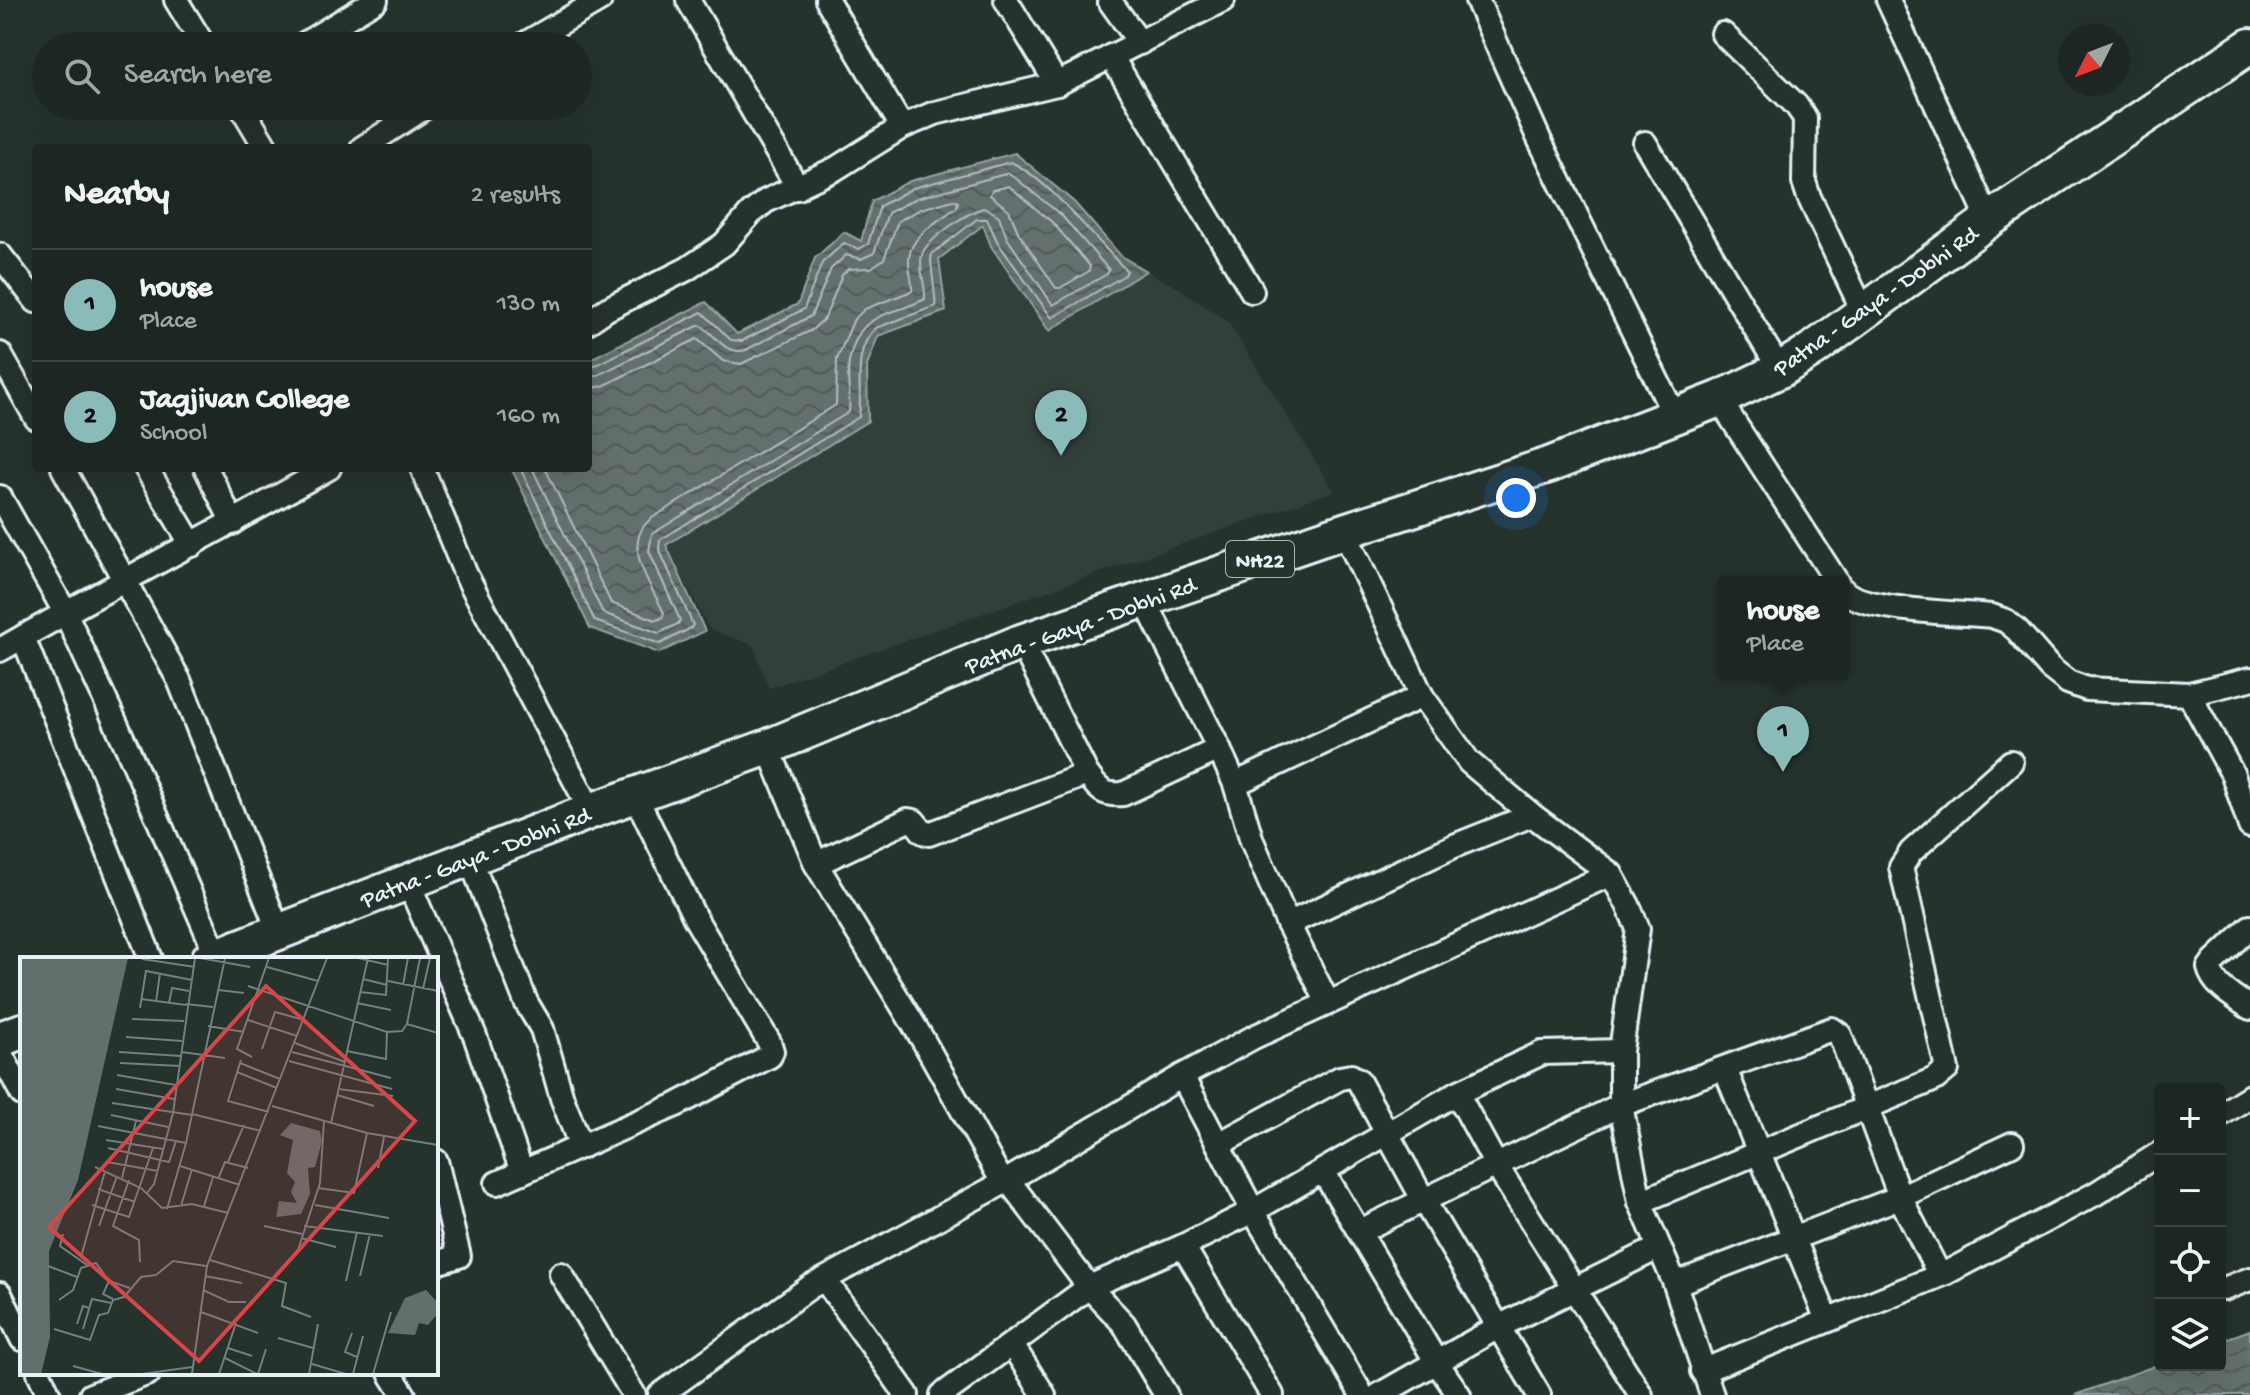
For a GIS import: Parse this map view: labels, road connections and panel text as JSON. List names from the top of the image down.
{
  "streets": {
    "main road": ["Patna - Gaya - Dobhi Rd", "NH22"]
  },
  "north": "bottom left",
  "page": {
    "search": "Search here",
    "heading": ["Nearby", "2 results"],
    "list": [
      {
        "mark": "1",
        "name": "house",
        "note": "Place",
        "value": "130 m"
      },
      {
        "mark": "2",
        "name": "Jagjivan College",
        "note": "School",
        "value": "160 m"
      }
    ],
    "pins": ["2", "1"],
    "popup": ["house", "Place"],
    "map_buttons": ["+", "−"]
  }
}
